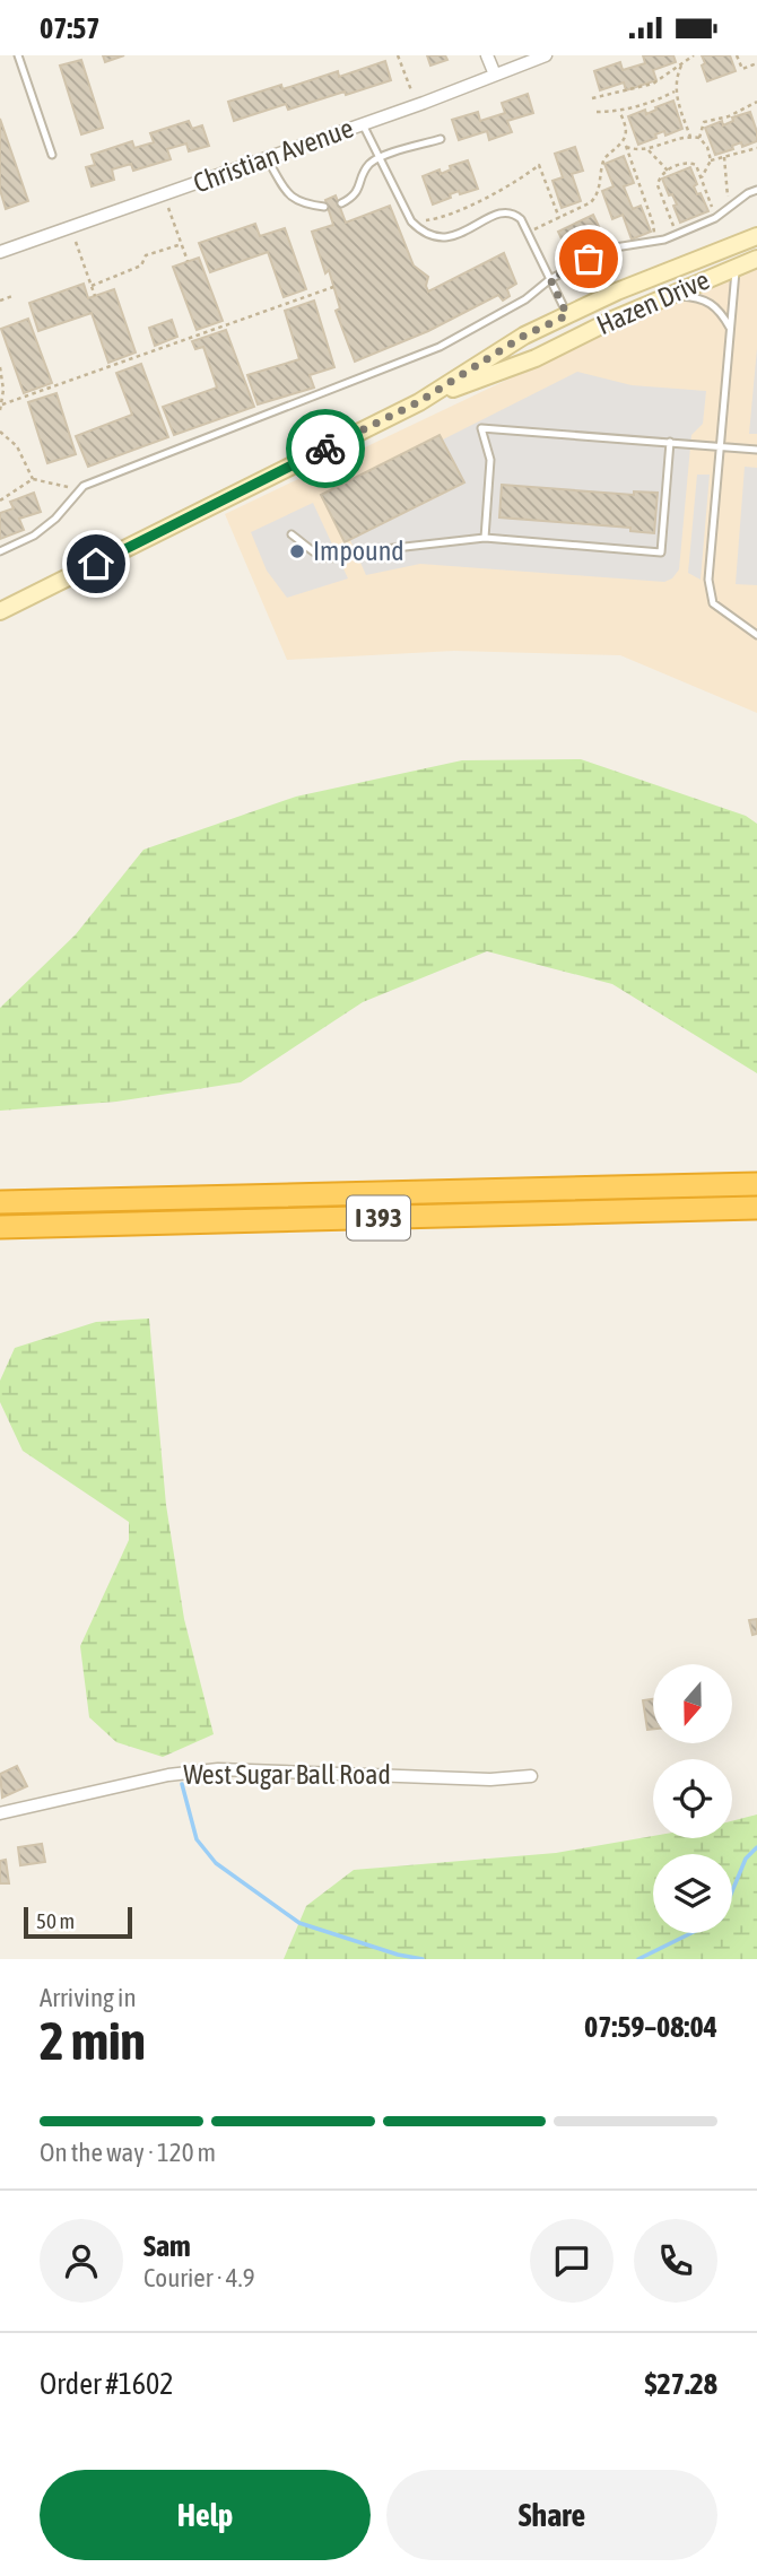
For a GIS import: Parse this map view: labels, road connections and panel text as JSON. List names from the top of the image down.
{
  "streets": {
    "highway": ["I 393"],
    "street": ["Christian Avenue", "Hazen Drive", "West Sugar Ball Road"]
  },
  "places": ["Impound"],
  "scale_bar": "50 m",
  "north": "bottom",
  "page": {
    "status": "07:57",
    "scale": "50 m",
    "heading": ["2 min", "Arriving in", "07:59–08:04"],
    "panel": [
      "Sam",
      "Courier · 4.9",
      "Order #1602",
      "$27.28"
    ],
    "bar": "On the way · 120 m",
    "buttons": ["Help", "Share"]
  }
}
